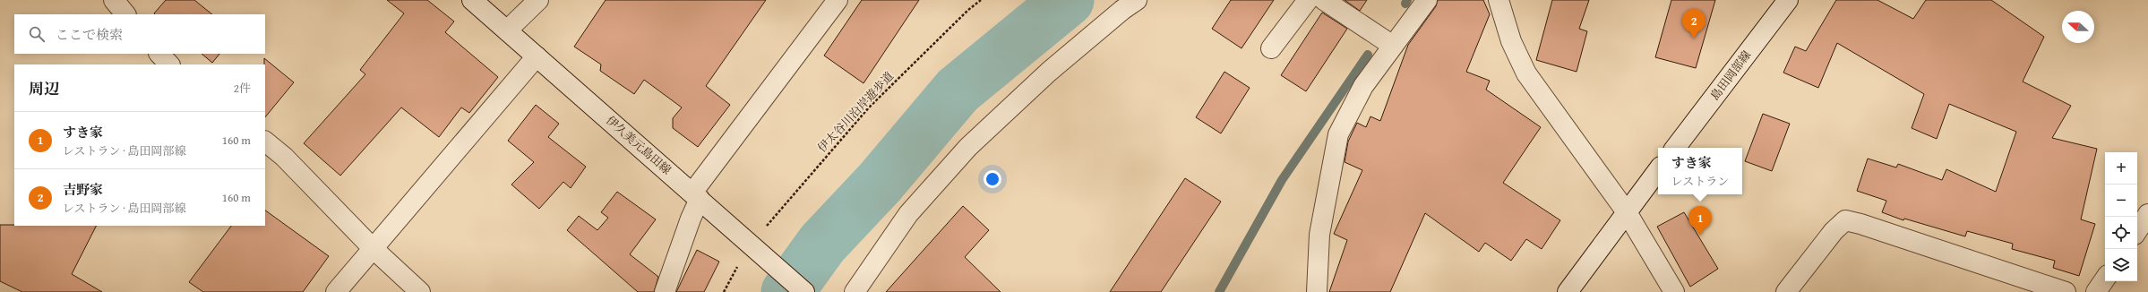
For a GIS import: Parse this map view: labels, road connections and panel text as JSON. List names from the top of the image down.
{
  "streets": {
    "street": ["島田岡部線", "伊久美元島田線"],
    "path": ["伊太谷川沿岸遊歩道"]
  },
  "crossings": [
    ["伊太谷川沿岸遊歩道", "伊久美元島田線"]
  ],
  "north": "left",
  "page": {
    "pins": ["2", "1"],
    "search": "ここで検索",
    "heading": ["周辺", "2件"],
    "list": [
      {
        "mark": "1",
        "name": "すき家",
        "note": "レストラン · 島田岡部線",
        "value": "160 m"
      },
      {
        "mark": "2",
        "name": "吉野家",
        "note": "レストラン · 島田岡部線",
        "value": "160 m"
      }
    ],
    "popup": ["すき家", "レストラン"],
    "map_buttons": ["+", "−"]
  }
}
